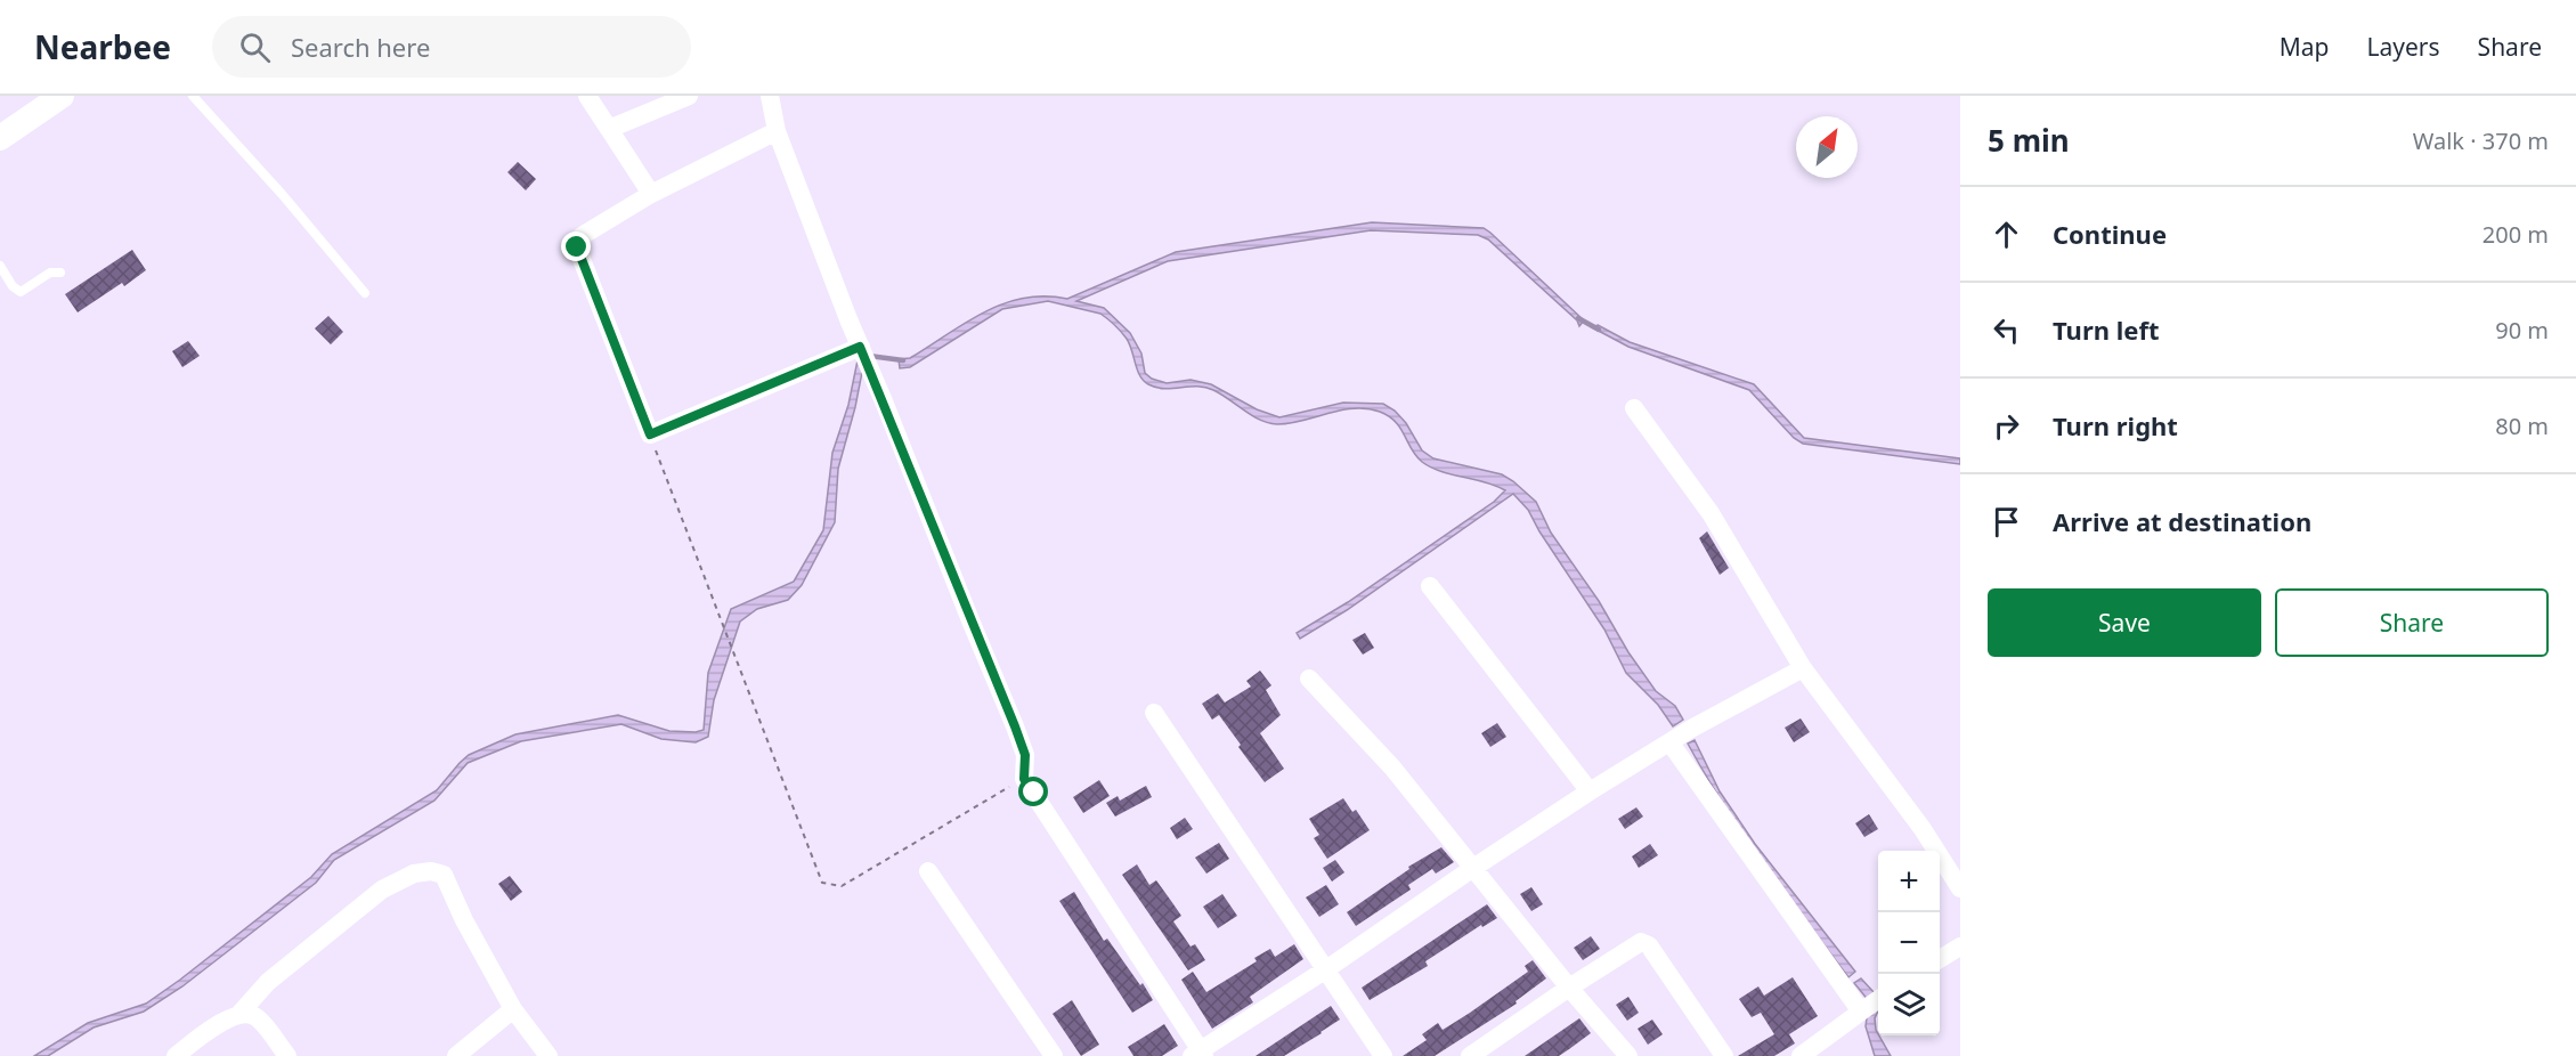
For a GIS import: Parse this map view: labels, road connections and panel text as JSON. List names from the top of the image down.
{
  "north": "top right",
  "page": {
    "header": "Nearbee",
    "search": "Search here",
    "nav": ["Map", "Layers", "Share"],
    "heading": ["5 min", "Walk · 370 m"],
    "list": [
      ["Continue", "200 m"],
      ["Turn left", "90 m"],
      ["Turn right", "80 m"],
      "Arrive at destination"
    ],
    "buttons": ["Save", "Share"],
    "map_buttons": ["+", "−"]
  }
}
